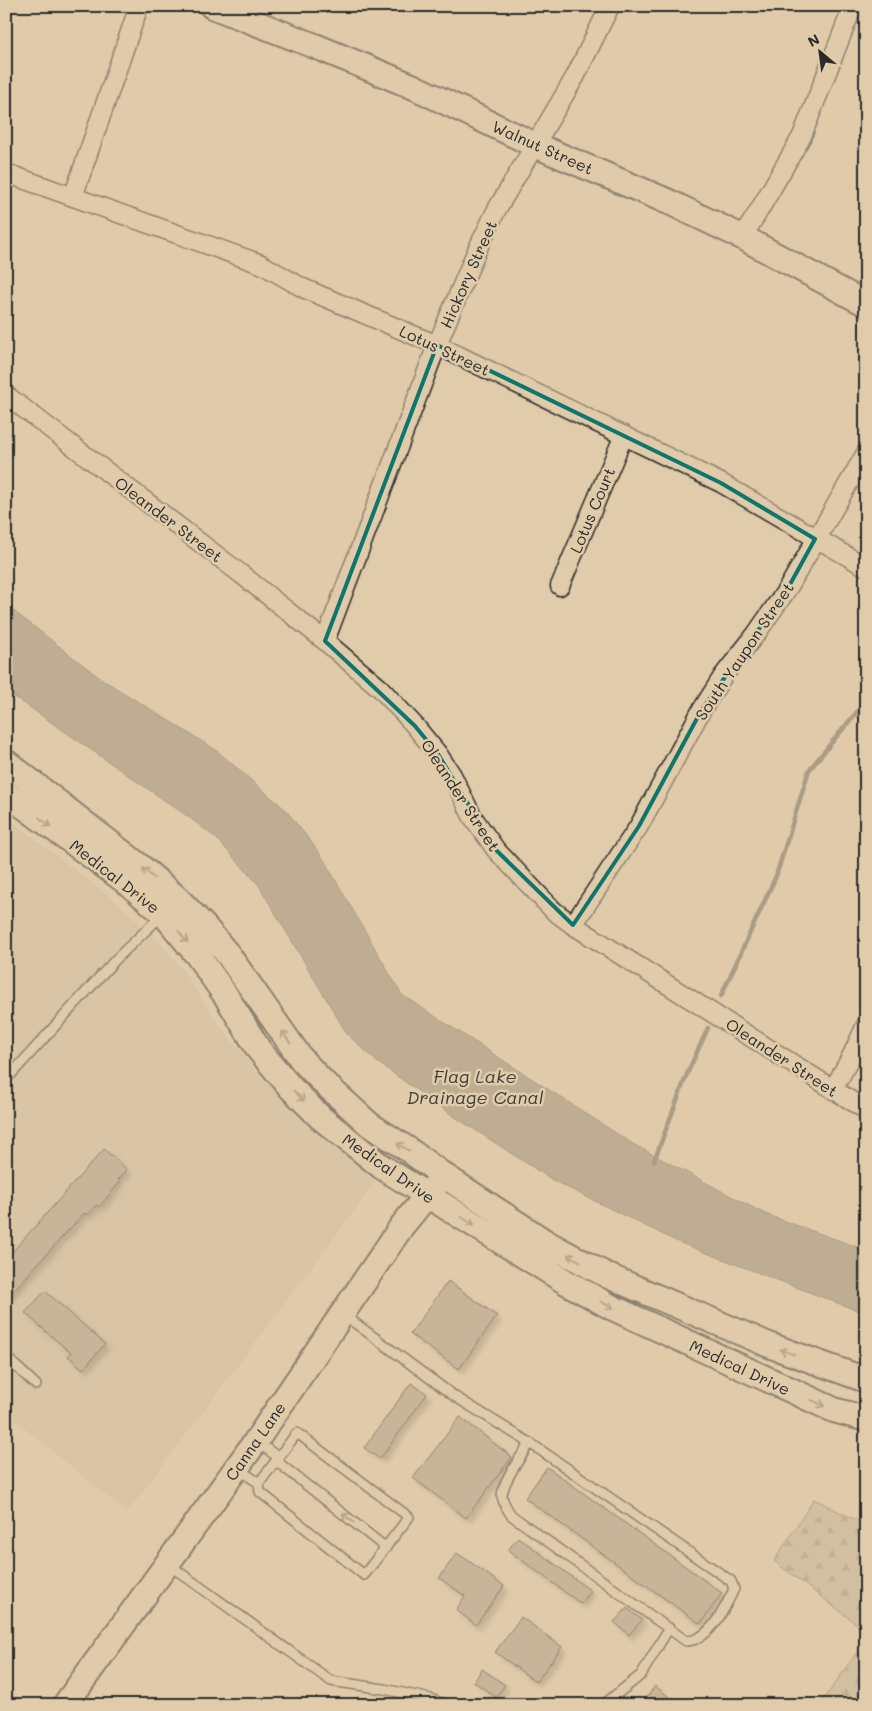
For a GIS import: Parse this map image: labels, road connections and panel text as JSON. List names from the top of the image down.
{
  "streets": {
    "street": [
      "Walnut Street",
      "Hickory Street",
      "Lotus Street",
      "Lotus Court",
      "Oleander Street",
      "South Yaupon Street",
      "Medical Drive",
      "Canna Lane"
    ]
  },
  "crossings": [
    ["Walnut Street", "Hickory Street"],
    ["Hickory Street", "Lotus Street"],
    ["Hickory Street", "Oleander Street"],
    ["Lotus Street", "Lotus Court"],
    ["Lotus Street", "South Yaupon Street"],
    ["Oleander Street", "South Yaupon Street"],
    ["Medical Drive", "Canna Lane"]
  ],
  "water": ["Flag Lake Drainage Canal"],
  "north": "top left"
}
